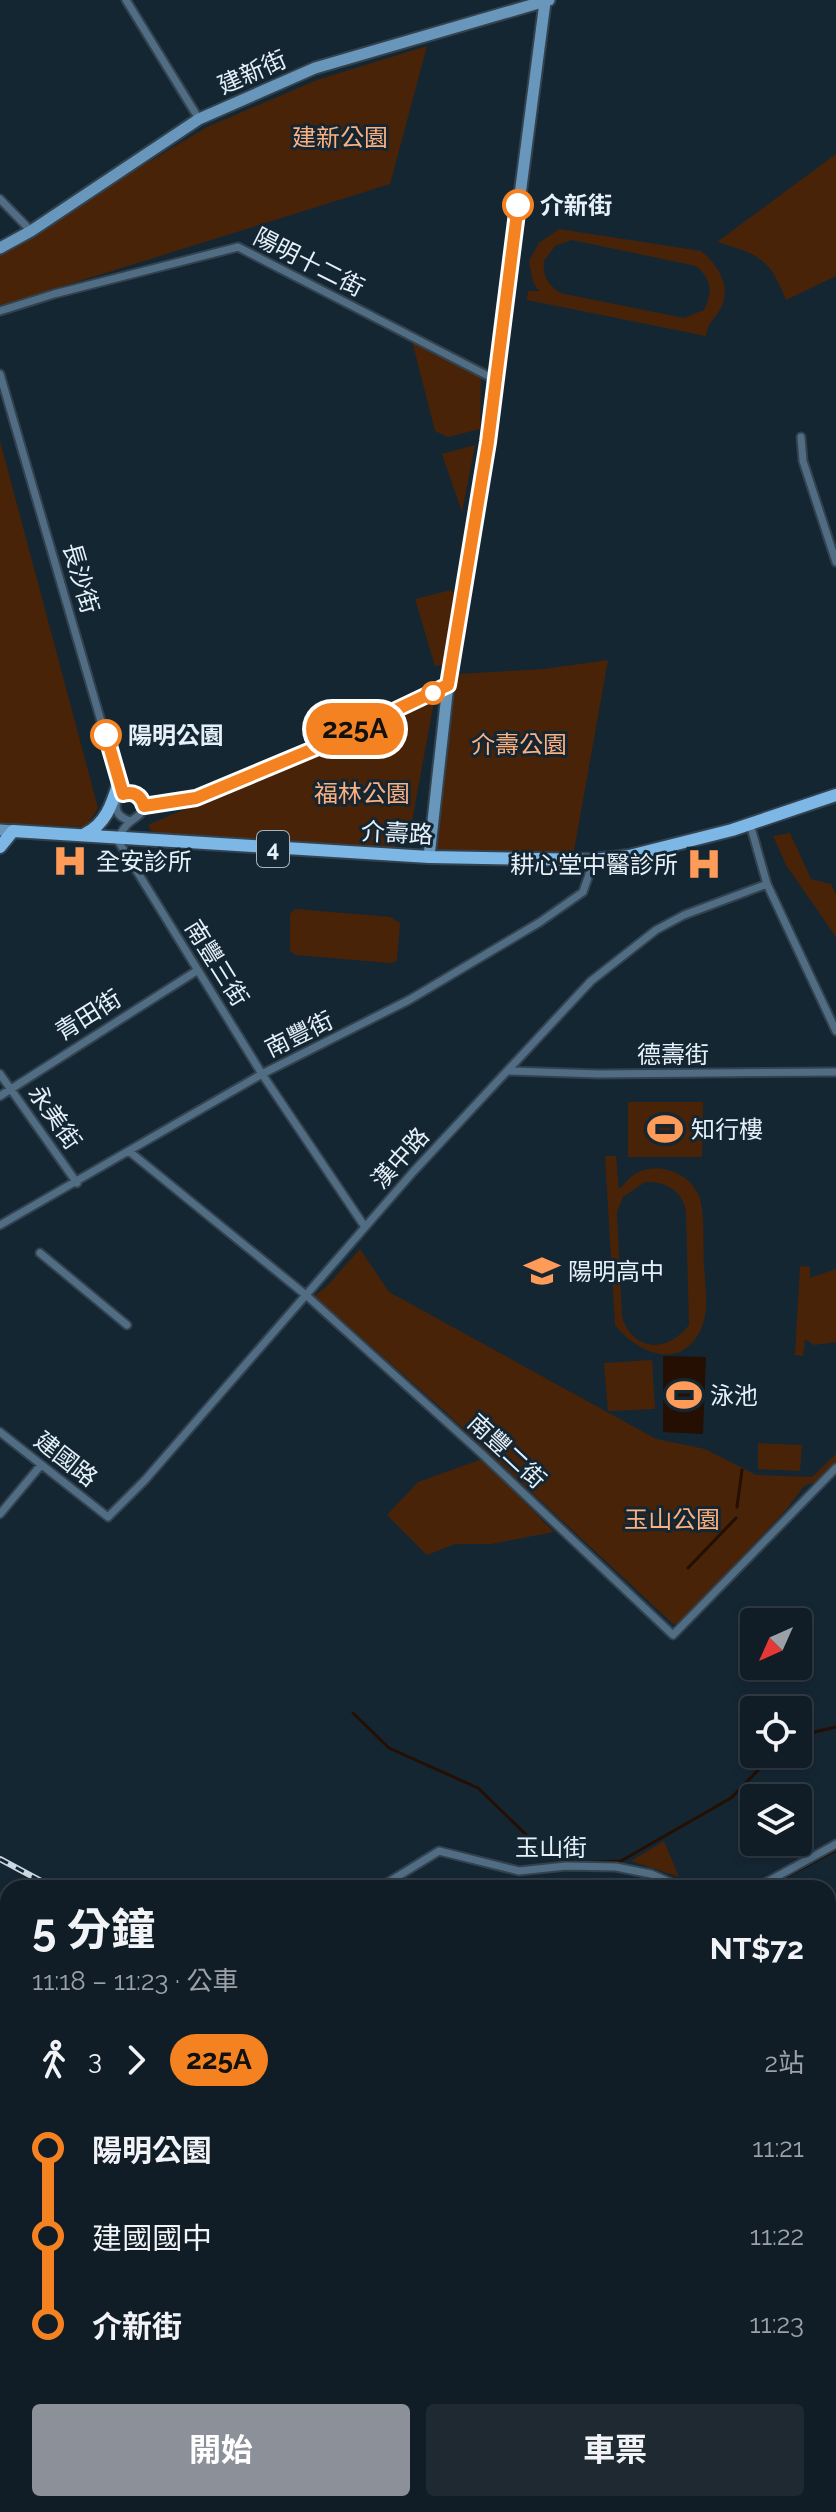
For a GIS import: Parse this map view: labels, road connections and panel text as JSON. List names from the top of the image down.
{
  "streets": {
    "main road": ["介壽路", "4"],
    "street": [
      "建新街",
      "陽明十二街",
      "長沙街",
      "南豐三街",
      "青田街",
      "南豐街",
      "德壽街",
      "永美街",
      "漢中路",
      "南豐二街",
      "建國路",
      "玉山街"
    ]
  },
  "crossings": [
    ["介壽路", "4"],
    ["介壽路", "南豐三街"],
    ["介壽路", "南豐街"],
    ["南豐三街", "青田街"],
    ["南豐三街", "南豐街"],
    ["南豐三街", "漢中路"],
    ["青田街", "永美街"],
    ["南豐街", "永美街"],
    ["南豐街", "南豐二街"],
    ["德壽街", "漢中路"],
    ["漢中路", "南豐二街"],
    ["漢中路", "建國路"]
  ],
  "parks": [
    "建新公園",
    "介壽公園",
    "福林公園",
    "玉山公園"
  ],
  "places": {
    "other": ["介新街", "陽明公園"],
    "hospital": ["全安診所", "耕心堂中醫診所"],
    "sports": ["知行樓", "泳池"],
    "school or university": ["陽明高中"]
  },
  "lines": ["bus line 225A"],
  "north": "bottom left",
  "page": {
    "on_map": "225A",
    "heading": ["5 分鐘", "11:18 – 11:23 · 公車", "NT$72"],
    "legs": ["3", "225A", "2站"],
    "list": [
      {
        "name": "陽明公園",
        "value": "11:21"
      },
      {
        "name": "建國國中",
        "value": "11:22"
      },
      {
        "name": "介新街",
        "value": "11:23"
      }
    ],
    "buttons": ["開始", "車票"]
  }
}
